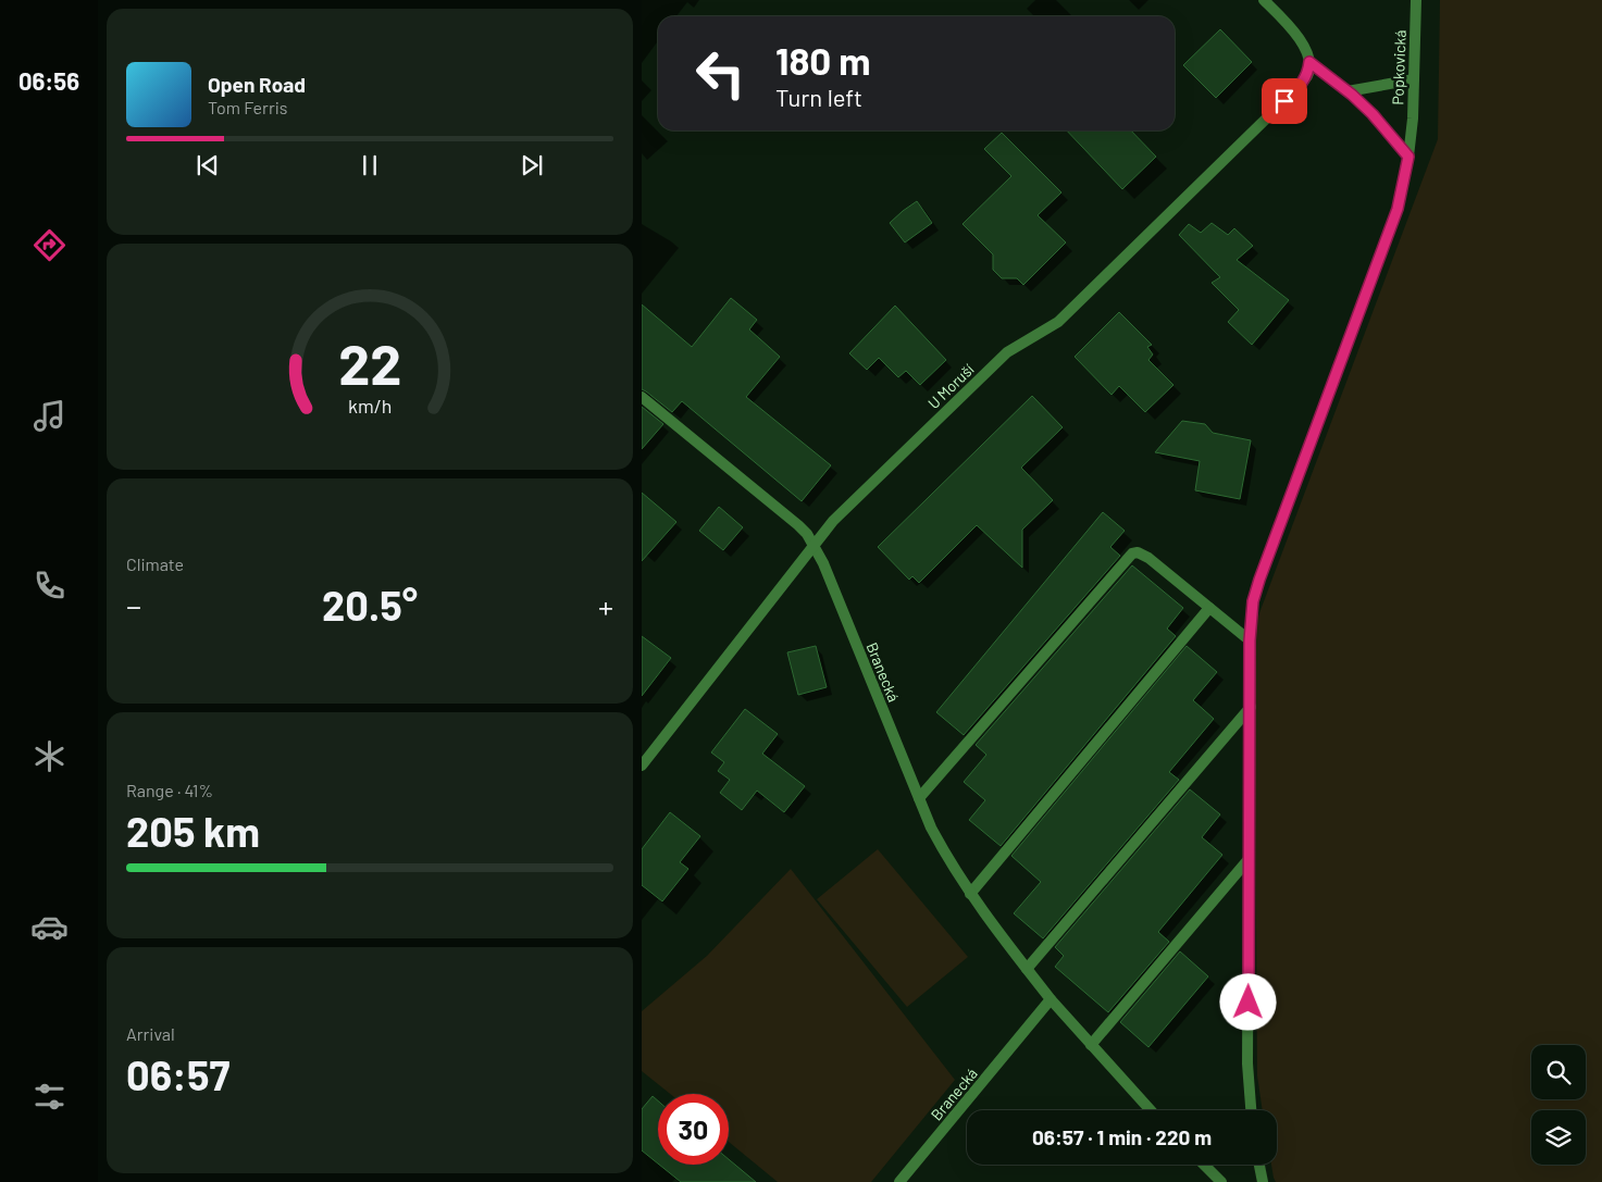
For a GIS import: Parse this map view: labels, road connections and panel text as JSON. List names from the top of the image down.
{
  "streets": {
    "street": ["Popkovická", "U Moruší", "Branecká"]
  },
  "crossings": [
    ["U Moruší", "Branecká"]
  ],
  "page": {
    "tabs": "06:56",
    "turn": ["180 m", "Turn left"],
    "song": ["Open Road", "Tom Ferris"],
    "tile": [
      "Climate",
      ["Range · 41%", "205 km"],
      ["Arrival", "06:57"]
    ],
    "heat": ["−", "20.5°", "+"],
    "limit": "30",
    "trip": "06:57 · 1 min · 220 m",
    "gauge": ["22", "km/h"]
  }
}
